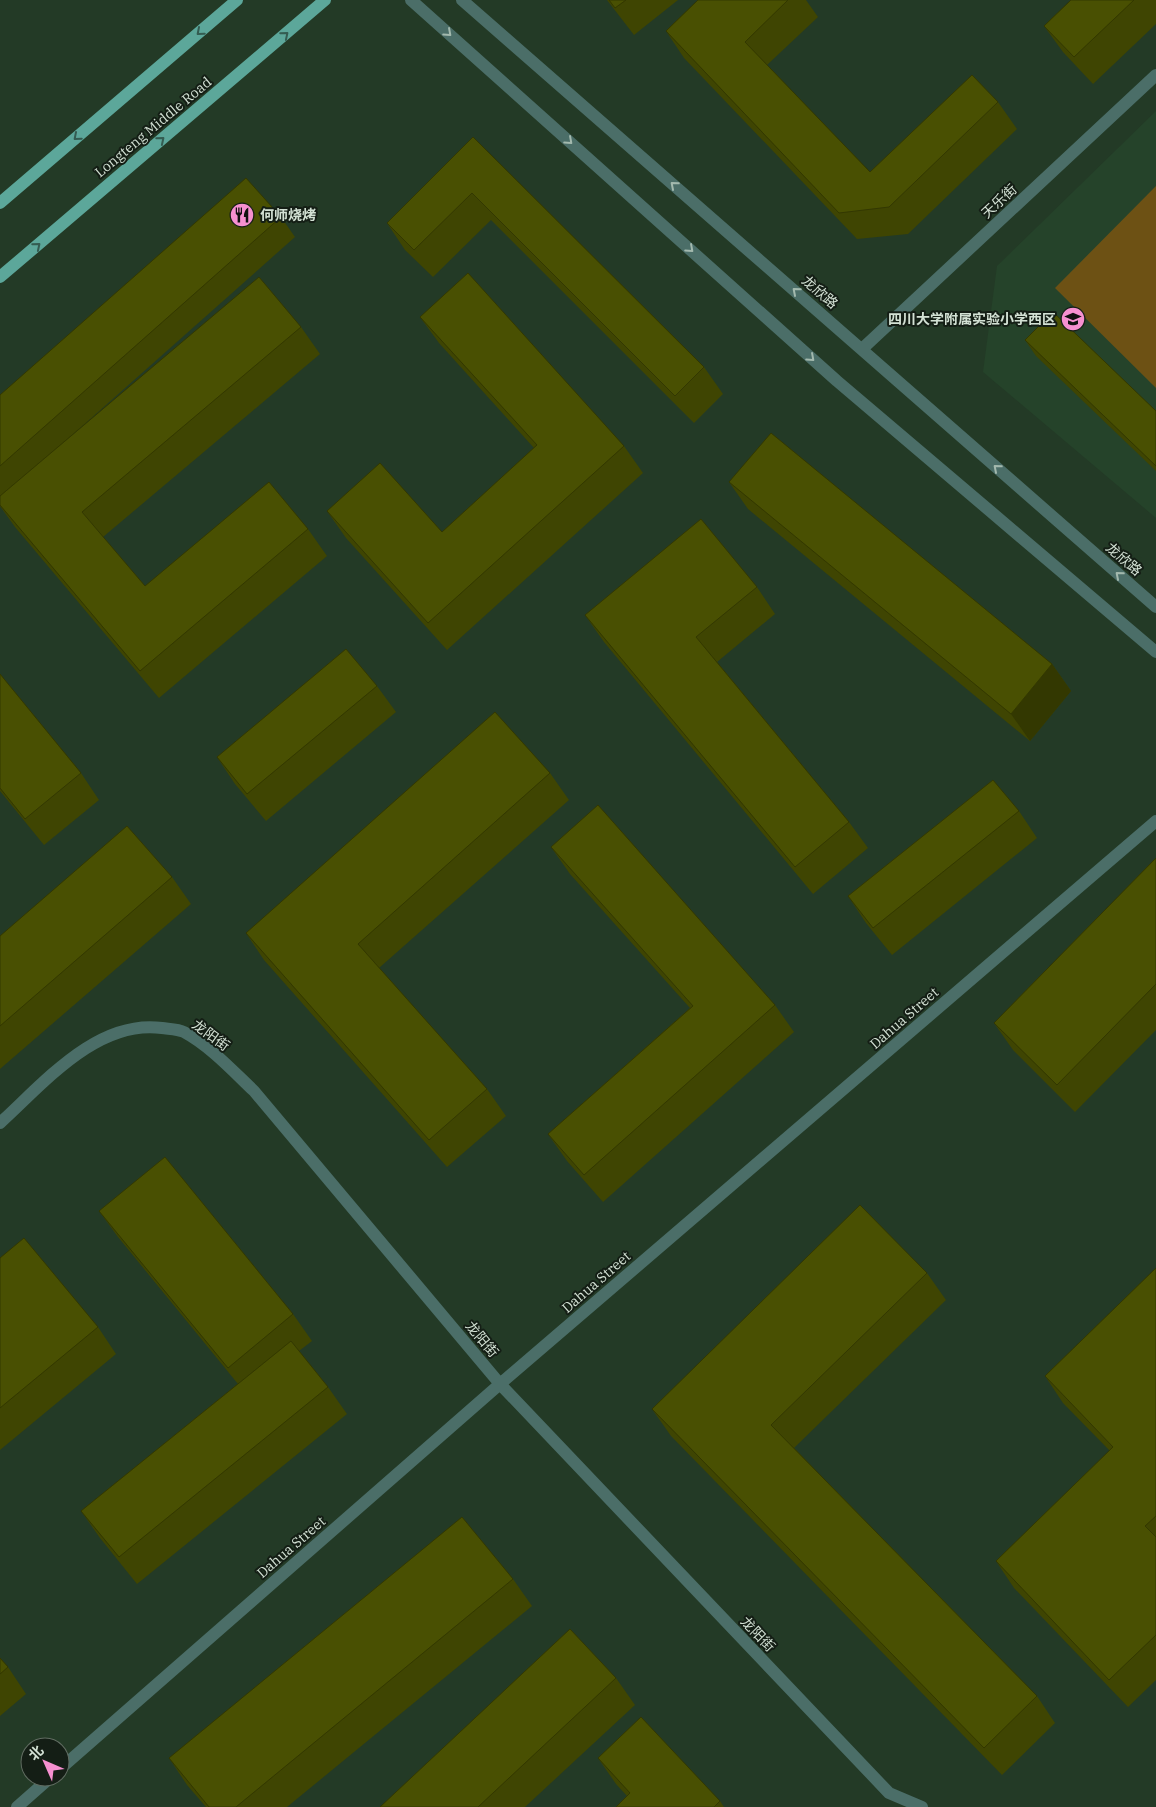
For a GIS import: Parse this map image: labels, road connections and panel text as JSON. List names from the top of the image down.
{
  "streets": {
    "main road": ["Longteng Middle Road"],
    "street": [
      "天乐街",
      "龙欣路",
      "Dahua Street",
      "龙阳街"
    ]
  },
  "crossings": [
    ["天乐街", "龙欣路"],
    ["Dahua Street", "龙阳街"]
  ],
  "places": {
    "restaurant": ["何师烧烤"],
    "school or university": ["四川大学附属实验小学西区"]
  },
  "north": "top left"
}
